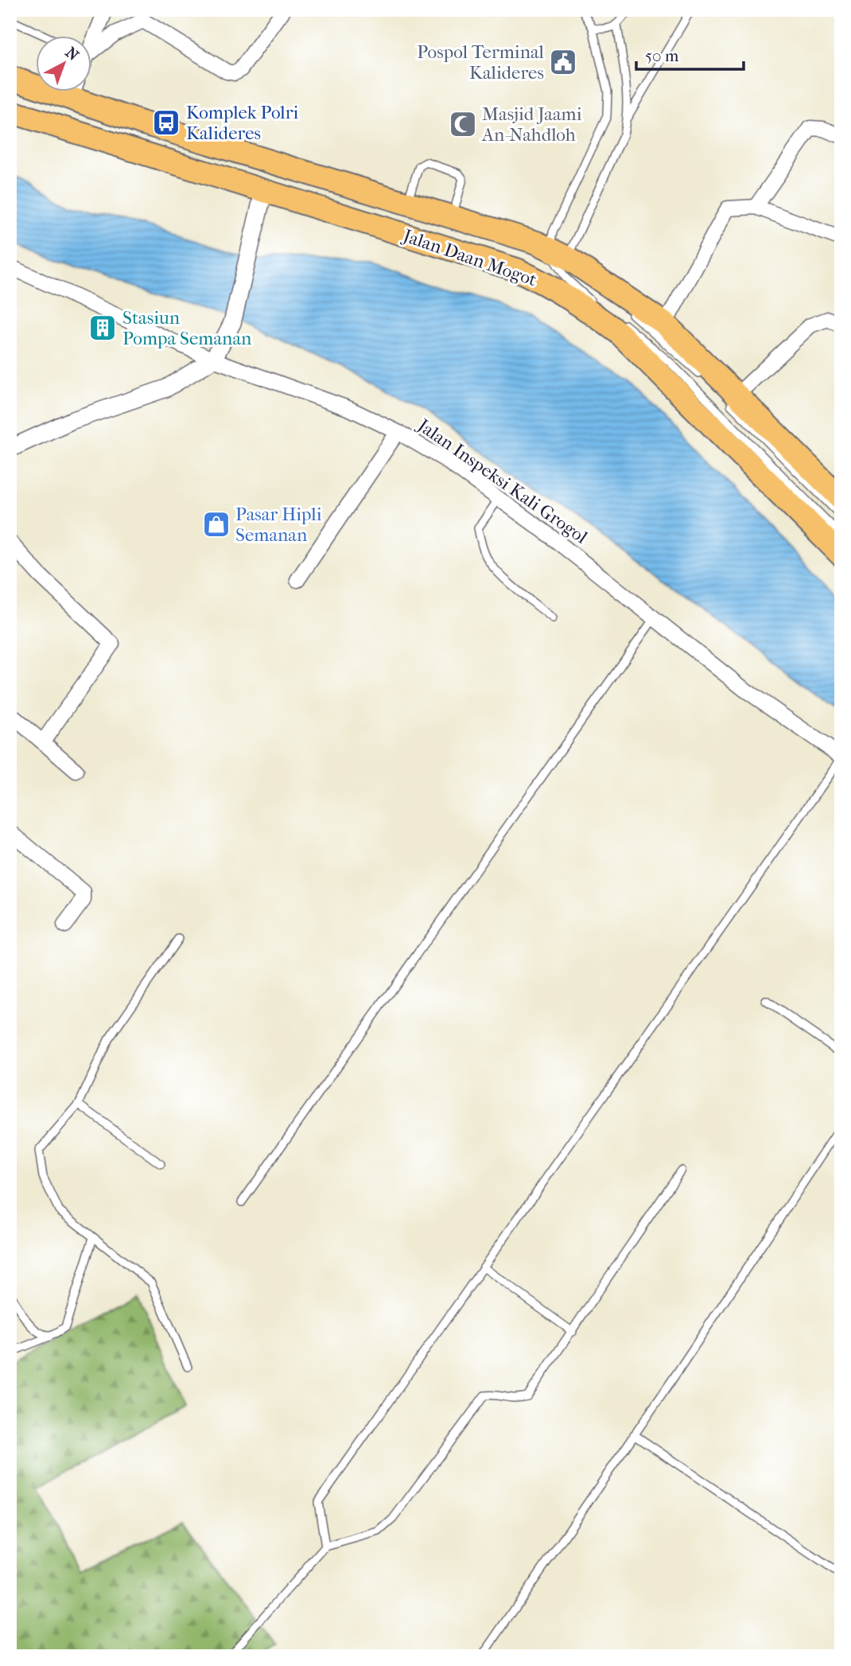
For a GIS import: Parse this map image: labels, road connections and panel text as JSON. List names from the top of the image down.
{
  "streets": {
    "highway": ["Jalan Daan Mogot"],
    "street": ["Jalan Inspeksi Kali Grogol"]
  },
  "places": {
    "public building": ["Pospol Terminal Kalideres"],
    "bus stop": ["Komplek Polri Kalideres"],
    "mosque": ["Masjid Jaami An-Nahdloh"],
    "building": ["Stasiun Pompa Semanan"],
    "shop": ["Pasar Hipli Semanan"]
  },
  "scale_bar": "50 m",
  "north": "top right"
}
